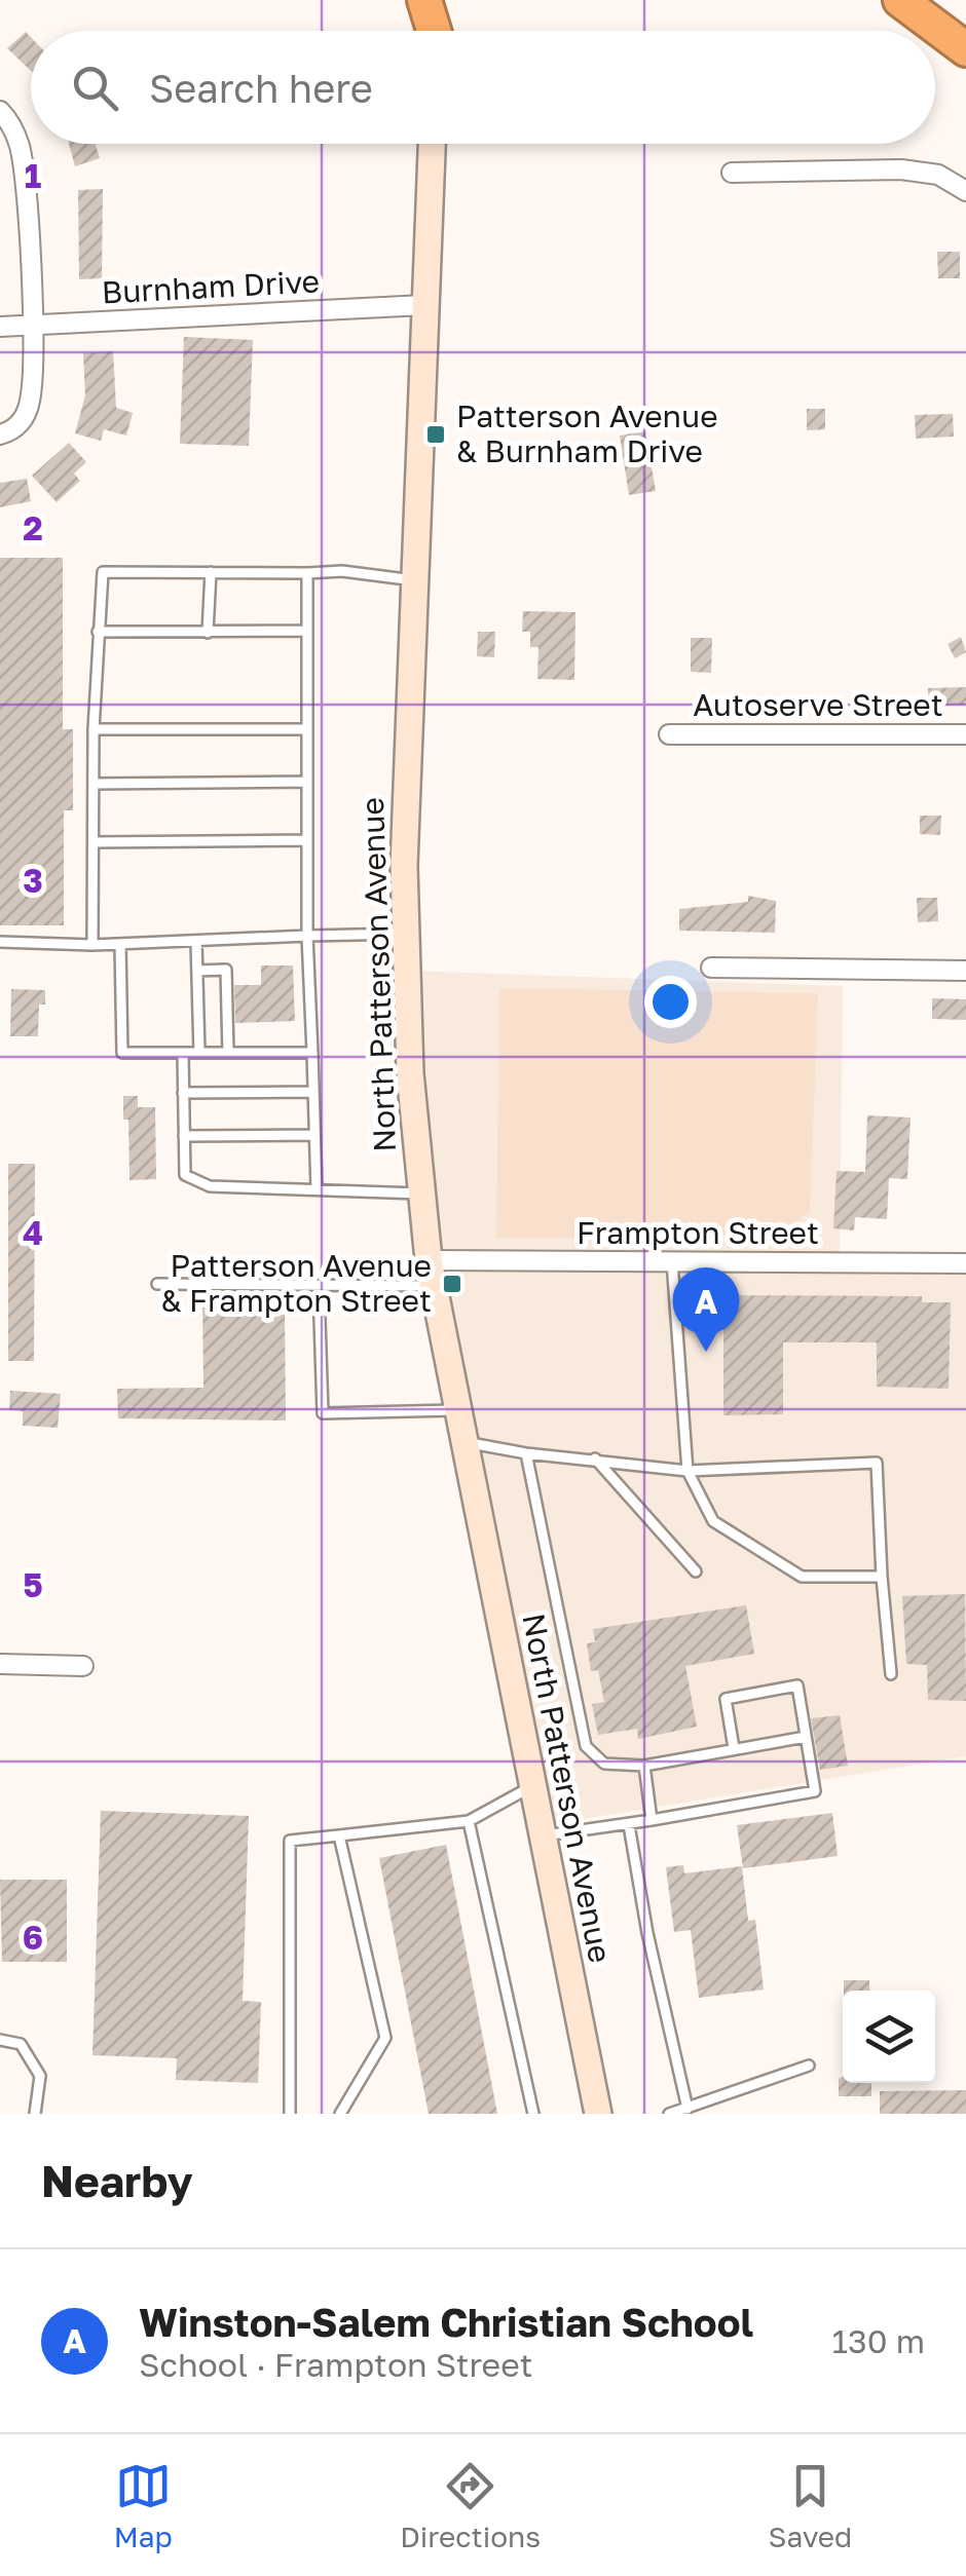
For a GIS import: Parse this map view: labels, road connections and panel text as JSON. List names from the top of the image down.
{
  "streets": {
    "main road": ["North Patterson Avenue"],
    "street": ["Burnham Drive", "Autoserve Street", "Frampton Street"]
  },
  "crossings": [
    ["Burnham Drive", "North Patterson Avenue"],
    ["North Patterson Avenue", "Frampton Street"]
  ],
  "places": {
    "transit": ["Patterson Avenue & Burnham Drive", "Patterson Avenue & Frampton Street"]
  },
  "page": {
    "search": "Search here",
    "pins": "A",
    "heading": "Nearby",
    "list": [
      {
        "mark": "A",
        "name": "Winston-Salem Christian School",
        "note": "School · Frampton Street",
        "value": "130 m"
      }
    ],
    "nav": ["Map", "Directions", "Saved"]
  },
  "grid": {
    "rows": [
      "1",
      "2",
      "3",
      "4",
      "5",
      "6"
    ]
  }
}
